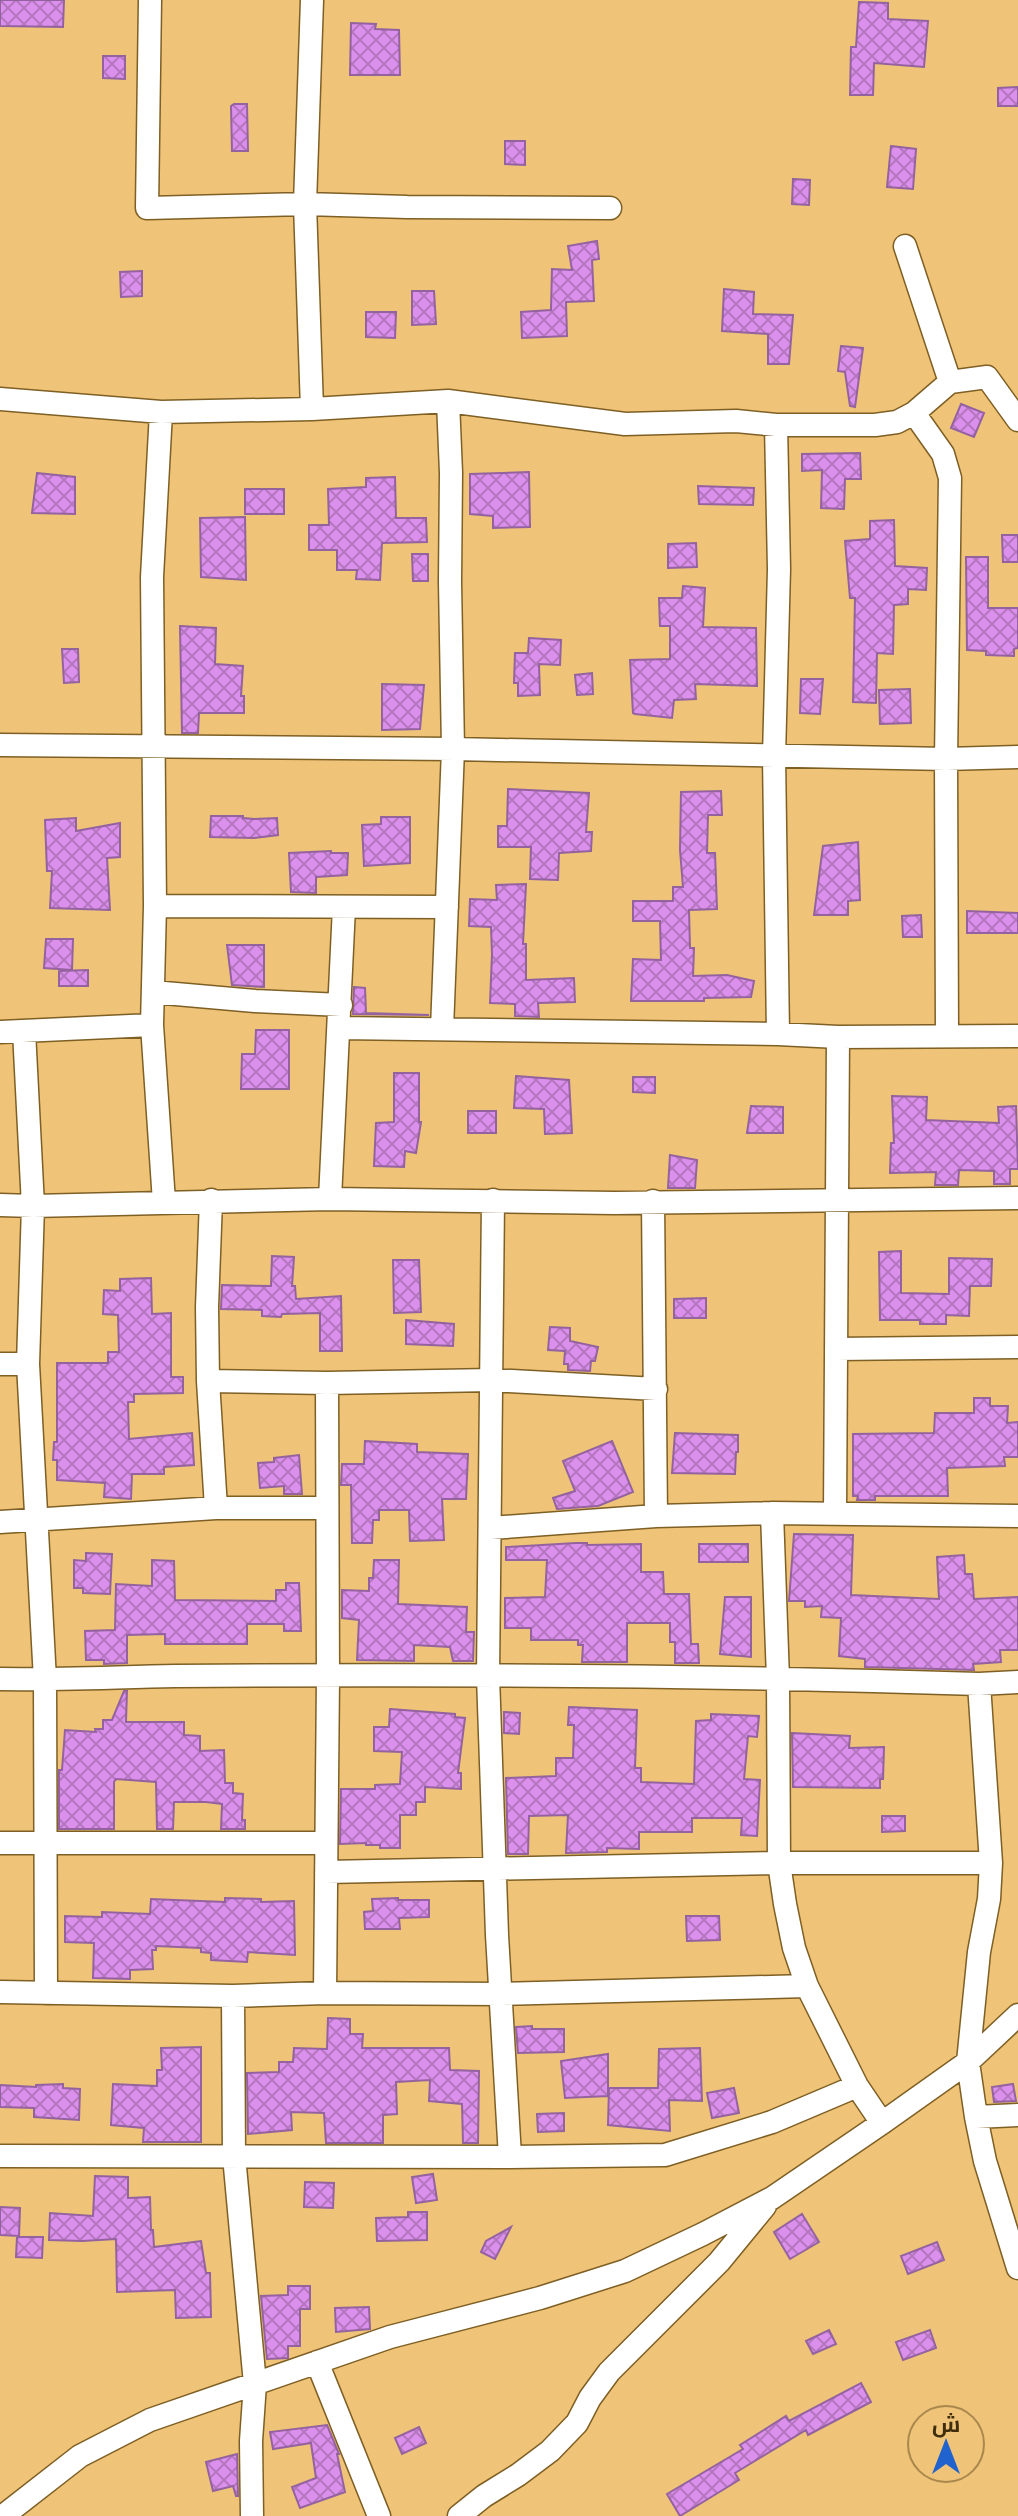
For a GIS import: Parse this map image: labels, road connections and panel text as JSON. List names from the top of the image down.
{
  "north": "top"
}
